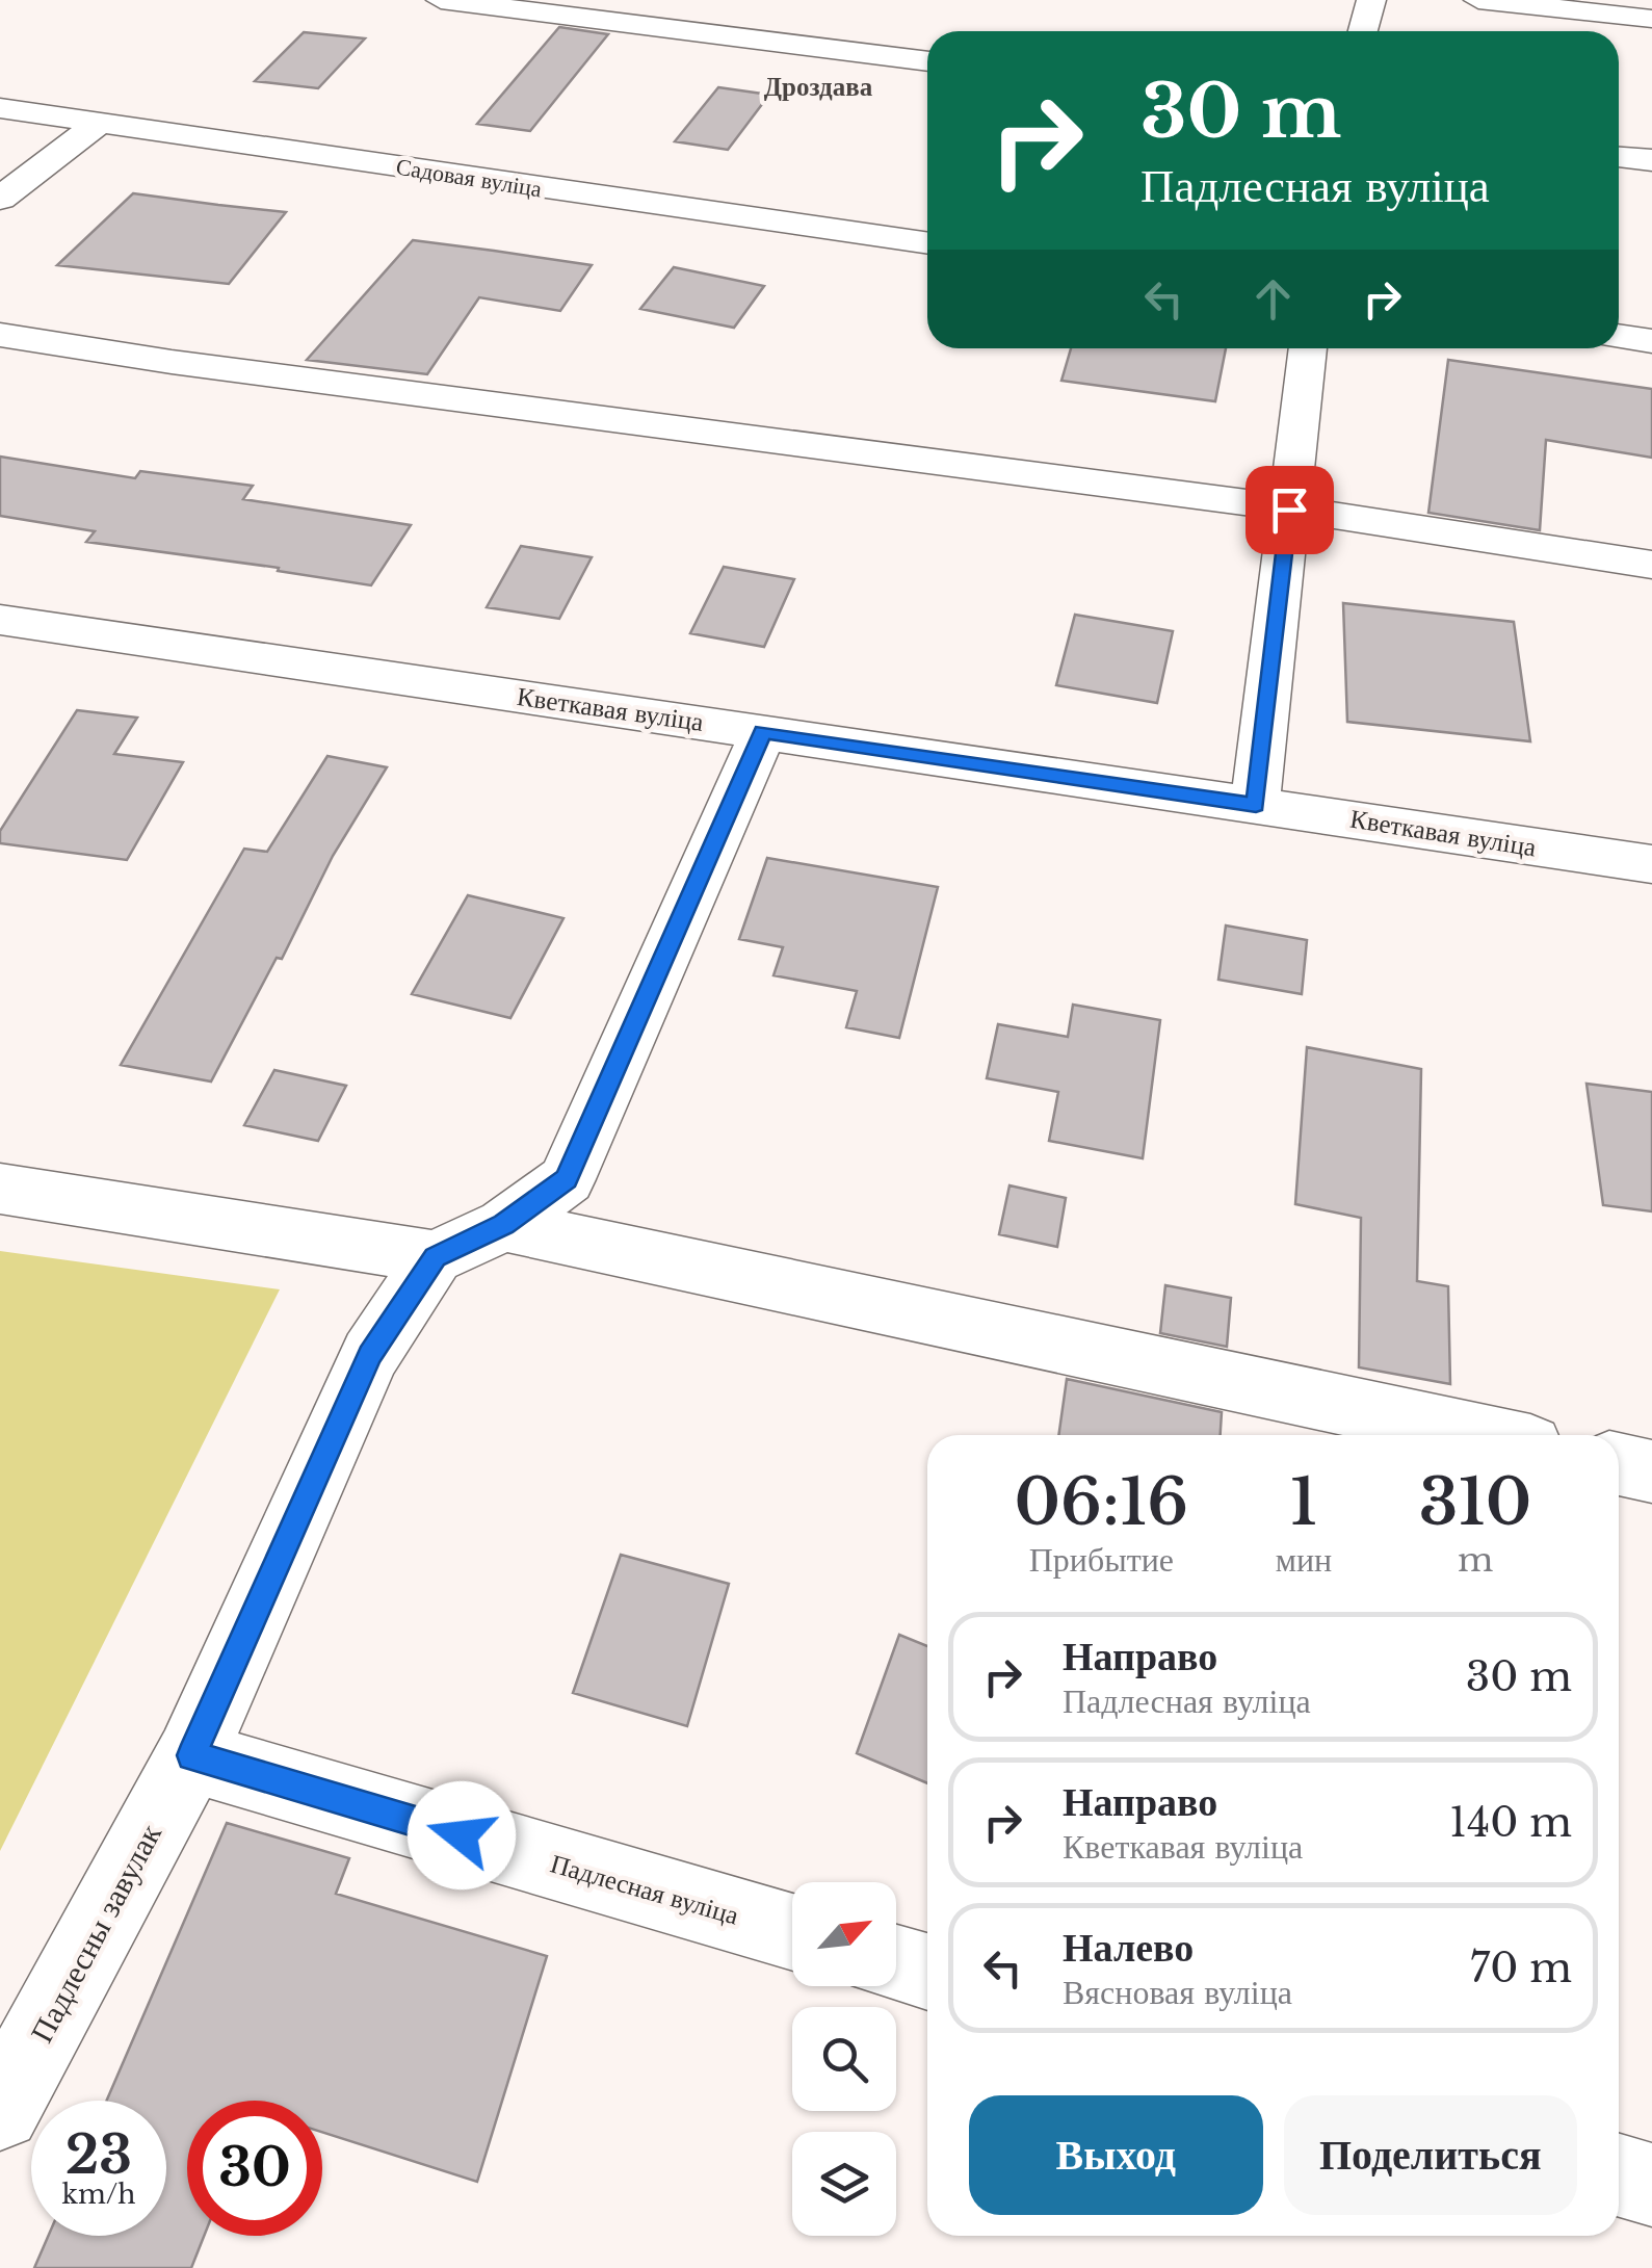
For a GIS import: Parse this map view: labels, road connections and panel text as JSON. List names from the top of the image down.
{
  "streets": {
    "street": [
      "Садовая вуліца",
      "Кветкавая вуліца",
      "Падлесная вуліца",
      "Падлесны завулак"
    ]
  },
  "crossings": [
    ["Падлесная вуліца", "Падлесны завулак"]
  ],
  "districts": ["Дроздава"],
  "north": "top right",
  "page": {
    "turn": ["30 m", "Падлесная вуліца"],
    "eta": [
      "06:16",
      "Прибытие",
      "1",
      "мин",
      "310",
      "m"
    ],
    "list": [
      {
        "name": "Направо",
        "note": "Падлесная вуліца",
        "value": "30 m"
      },
      {
        "name": "Направо",
        "note": "Кветкавая вуліца",
        "value": "140 m"
      },
      {
        "name": "Налево",
        "note": "Вясновая вуліца",
        "value": "70 m"
      }
    ],
    "buttons": ["Выход", "Поделиться"],
    "speed": "23 km/h",
    "limit": "30"
  }
}
